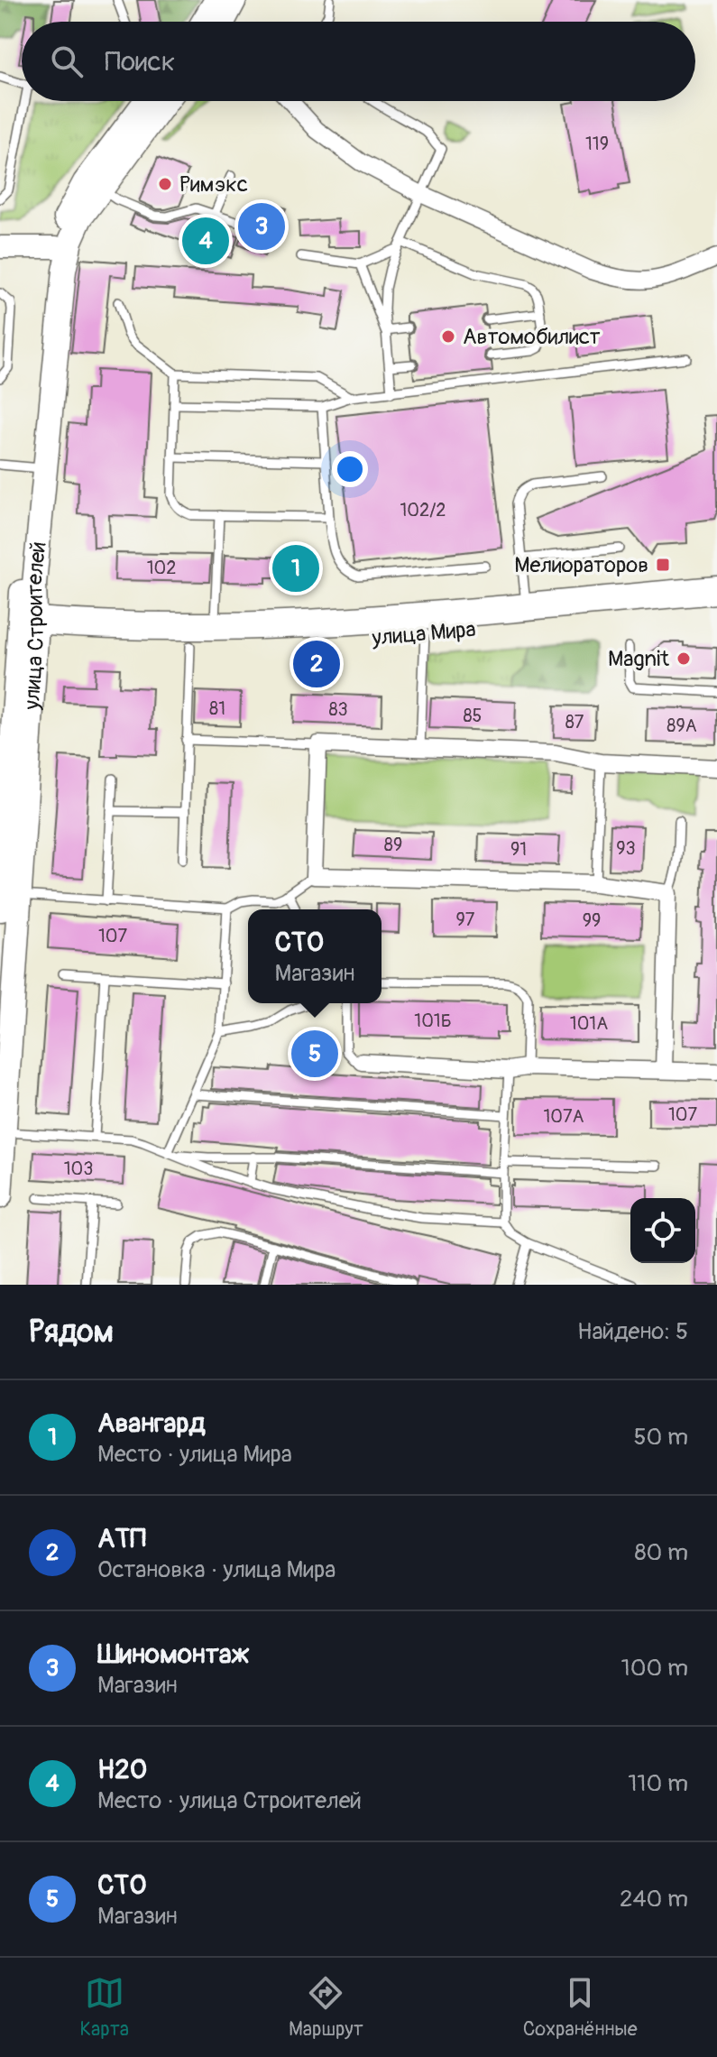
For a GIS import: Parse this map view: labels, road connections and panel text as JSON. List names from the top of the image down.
{
  "streets": {
    "main road": ["улица Строителей", "улица Мира"]
  },
  "crossings": [
    ["улица Строителей", "улица Мира"]
  ],
  "places": {
    "other": ["Римэкс", "Автомобилист", "Magnit"],
    "transit": ["Мелиораторов"]
  },
  "house_numbers": [
    "119",
    "102/2",
    "102",
    "81",
    "83",
    "85",
    "87",
    "89А",
    "89",
    "93",
    "91",
    "97",
    "99",
    "107",
    "101Б",
    "101А",
    "107",
    "107А",
    "103"
  ],
  "page": {
    "search": "Поиск",
    "pins": [
      "3",
      "4",
      "1",
      "2",
      "5"
    ],
    "popup": ["СТО", "Магазин"],
    "heading": ["Рядом", "Найдено: 5"],
    "list": [
      {
        "mark": "1",
        "name": "Авангард",
        "note": "Место · улица Мира",
        "value": "50 m"
      },
      {
        "mark": "2",
        "name": "АТП",
        "note": "Остановка · улица Мира",
        "value": "80 m"
      },
      {
        "mark": "3",
        "name": "Шиномонтаж",
        "note": "Магазин",
        "value": "100 m"
      },
      {
        "mark": "4",
        "name": "H2O",
        "note": "Место · улица Строителей",
        "value": "110 m"
      },
      {
        "mark": "5",
        "name": "СТО",
        "note": "Магазин",
        "value": "240 m"
      }
    ],
    "nav": ["Карта", "Маршрут", "Сохранённые"]
  }
}
